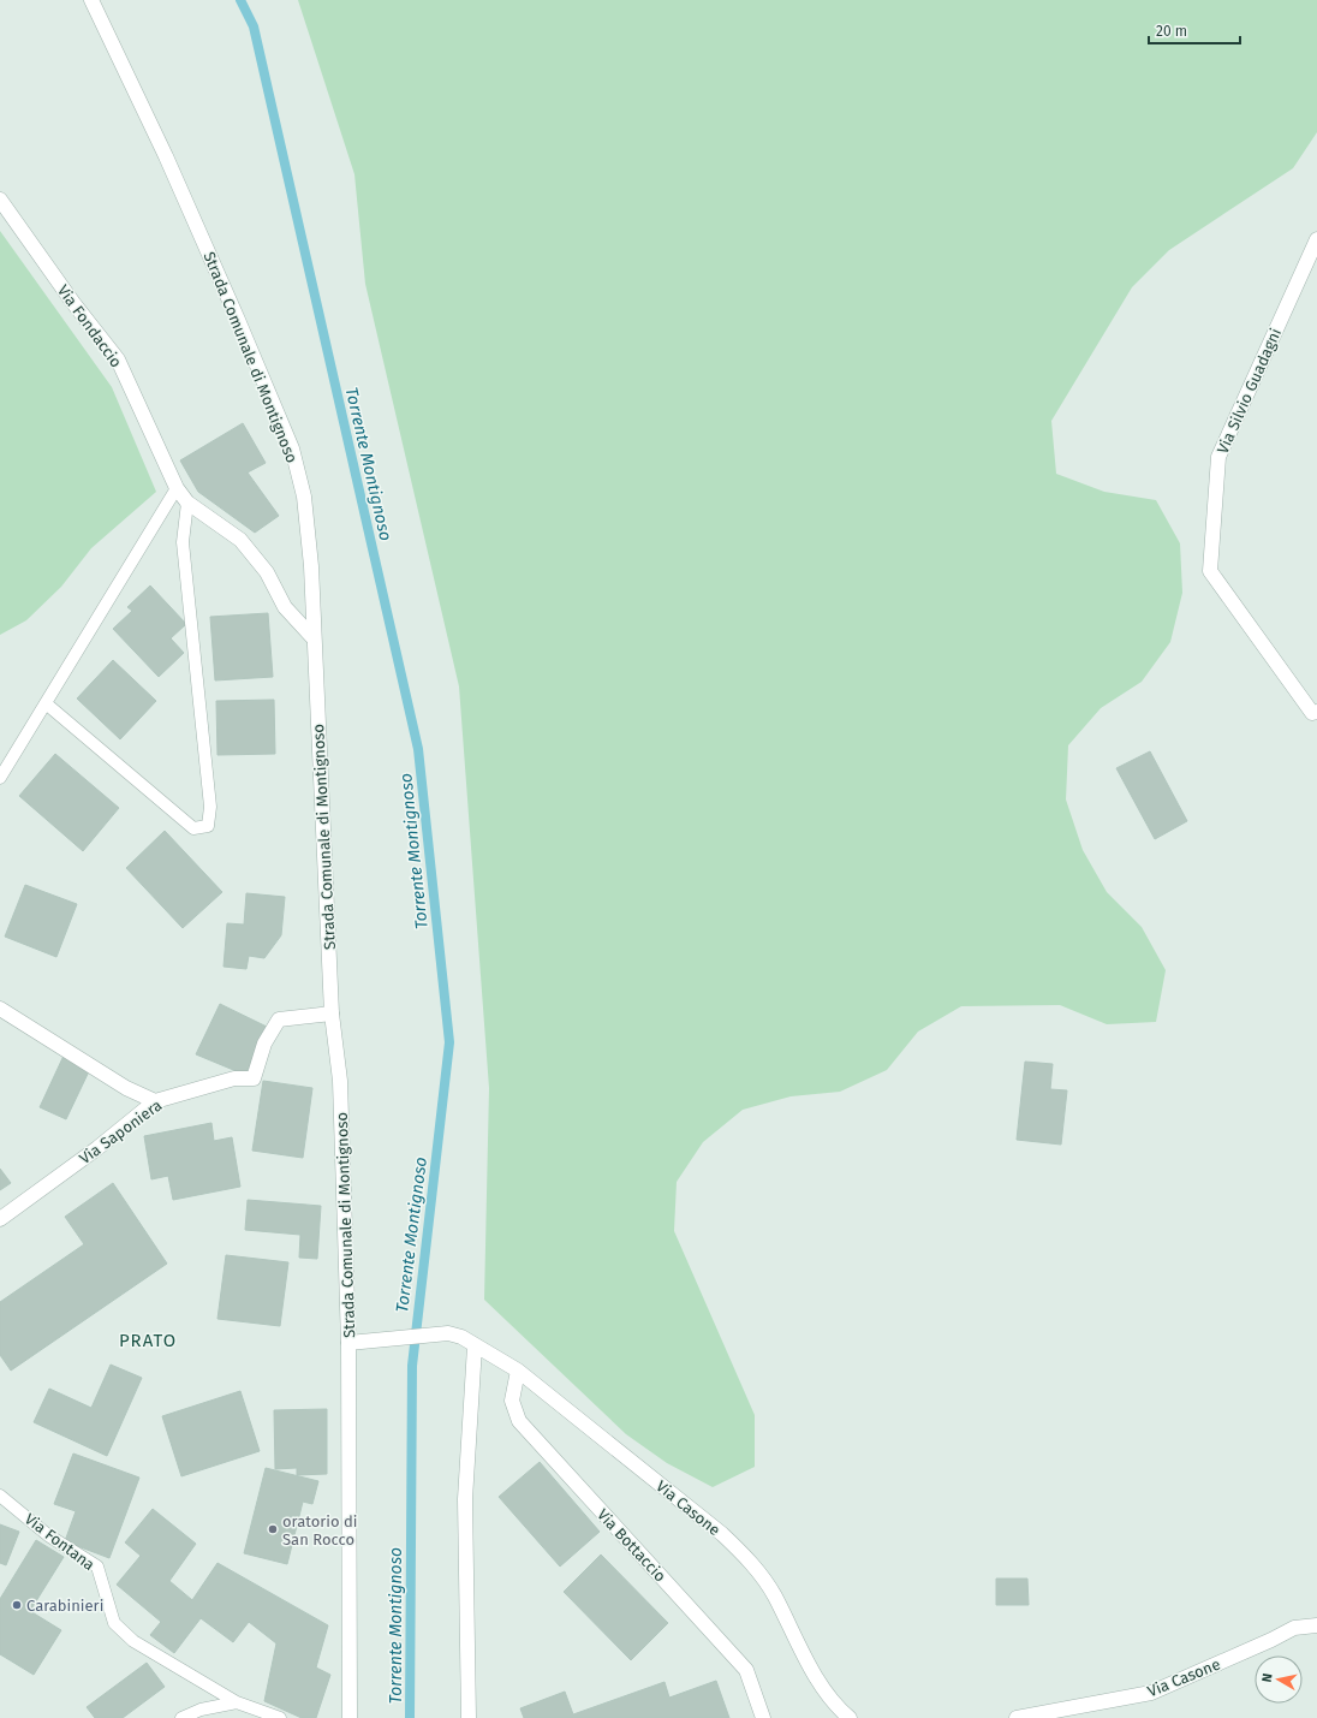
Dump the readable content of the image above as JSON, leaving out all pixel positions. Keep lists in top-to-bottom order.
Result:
{
  "streets": {
    "street": [
      "Via Fondaccio",
      "Strada Comunale di Montignoso",
      "Via Silvio Guadagni",
      "Via Saponiera",
      "Via Casone",
      "Via Bottaccio"
    ],
    "lane": ["Via Fontana"]
  },
  "crossings": [
    ["Via Fondaccio", "Strada Comunale di Montignoso"],
    ["Strada Comunale di Montignoso", "Via Saponiera"],
    ["Strada Comunale di Montignoso", "Via Casone"],
    ["Via Casone", "Via Bottaccio"]
  ],
  "districts": ["PRATO"],
  "water": ["Torrente Montignoso"],
  "places": ["oratorio di San Rocco", "Carabinieri"],
  "scale_bar": "20 m",
  "north": "left"
}
